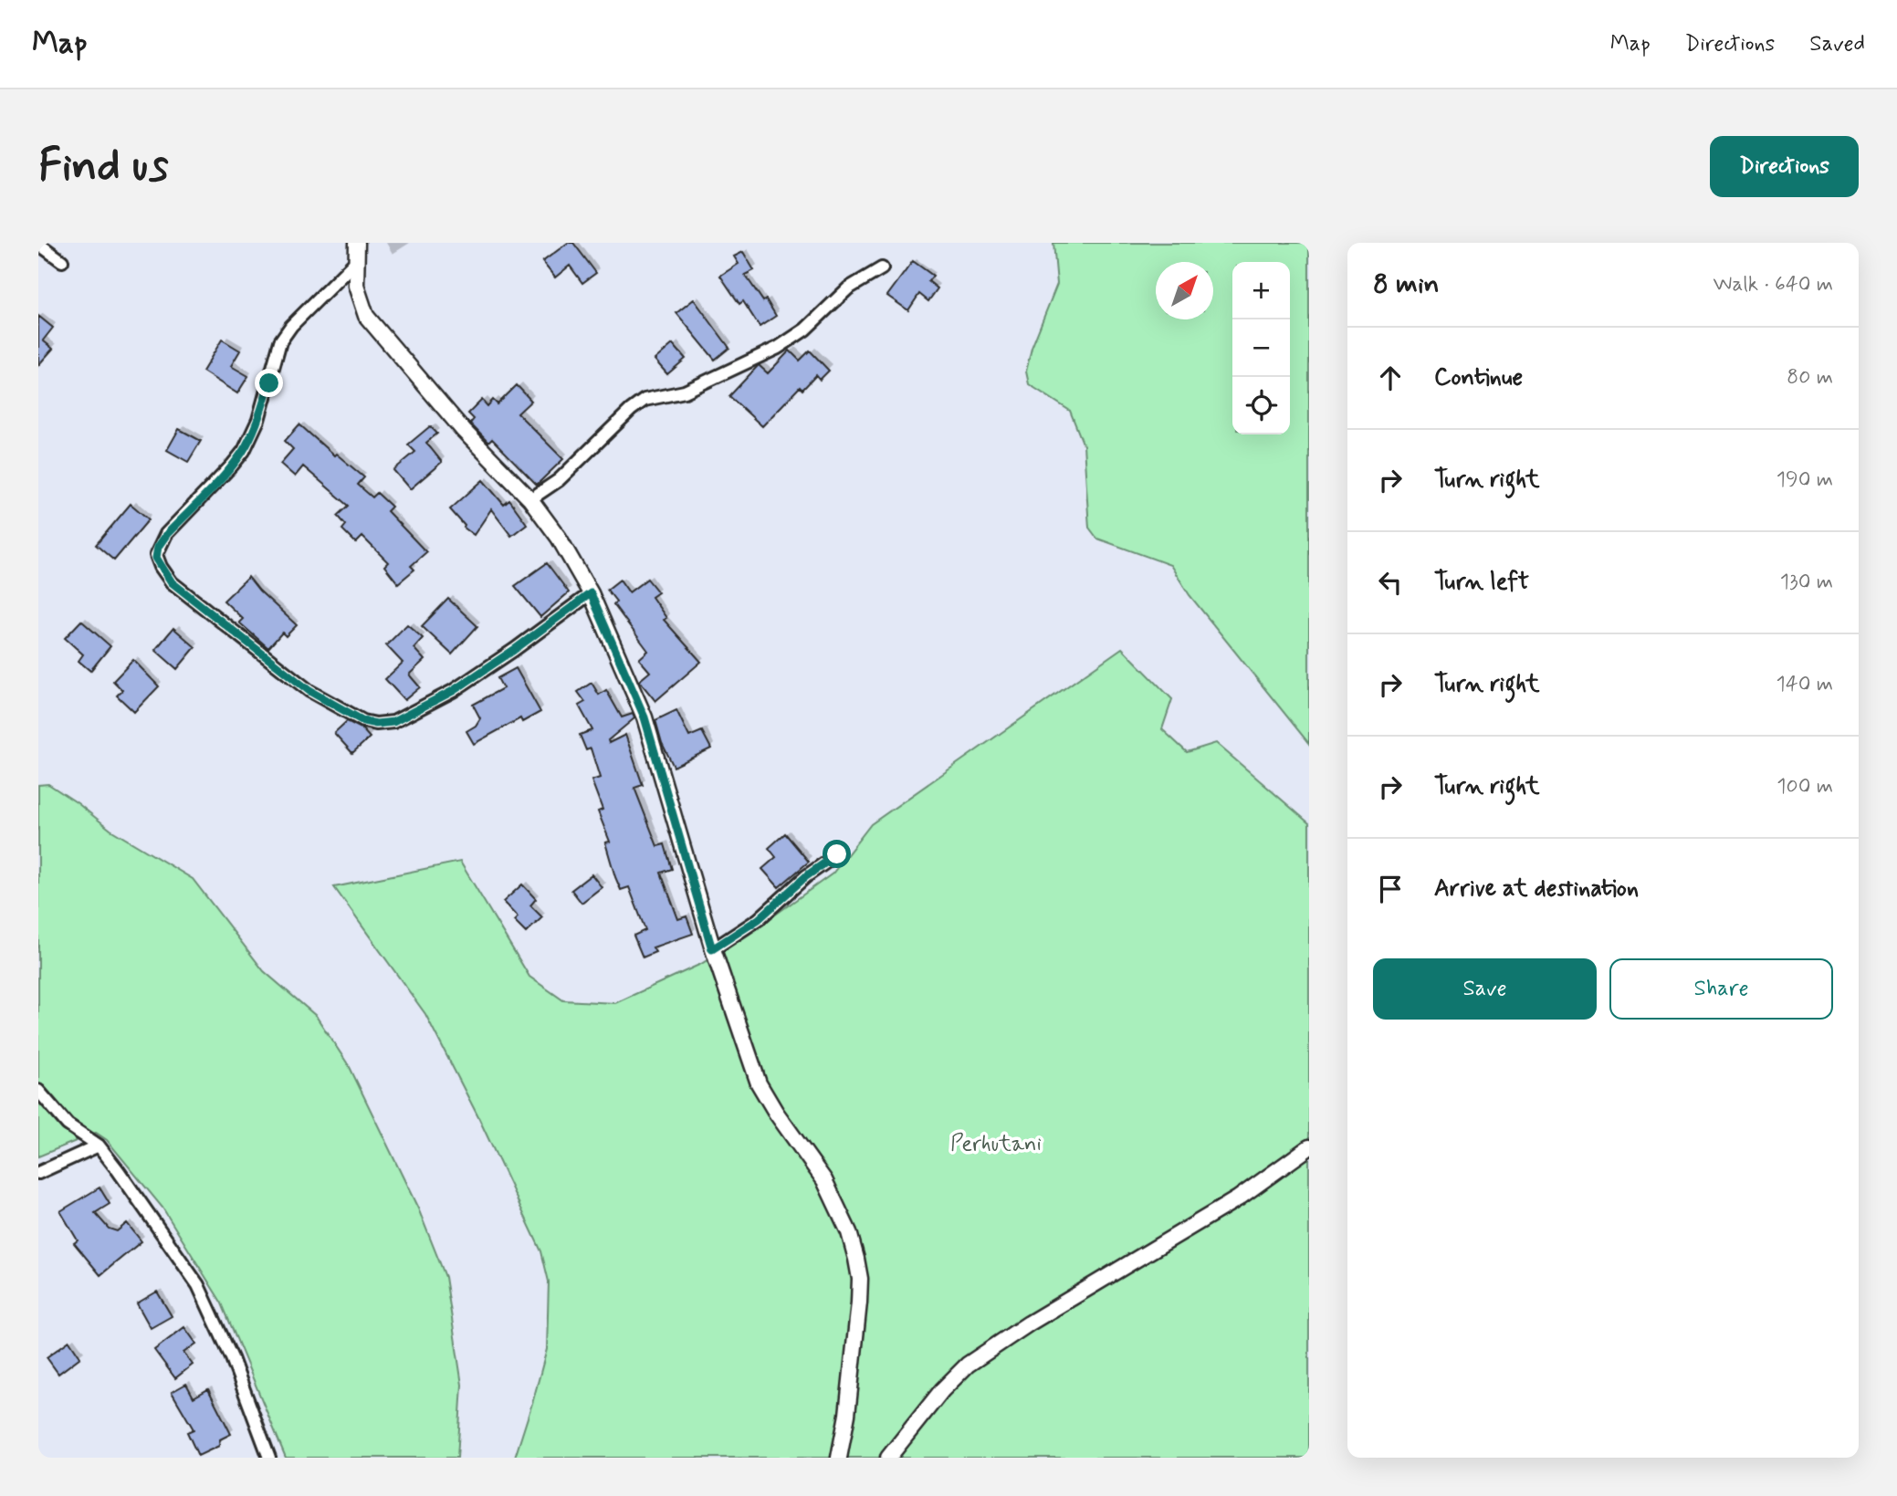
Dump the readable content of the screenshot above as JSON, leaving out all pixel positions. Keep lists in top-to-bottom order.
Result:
{
  "parks": ["Perhutani"],
  "north": "top right",
  "page": {
    "header": "Map",
    "nav": ["Map", "Directions", "Saved"],
    "buttons": [
      "Directions",
      ["Save", "Share"]
    ],
    "title": "Find us",
    "heading": ["8 min", "Walk · 640 m"],
    "map_buttons": ["+", "−"],
    "list": [
      ["Continue", "80 m"],
      ["Turn right", "190 m"],
      ["Turn left", "130 m"],
      ["Turn right", "140 m"],
      ["Turn right", "100 m"],
      "Arrive at destination"
    ]
  }
}
